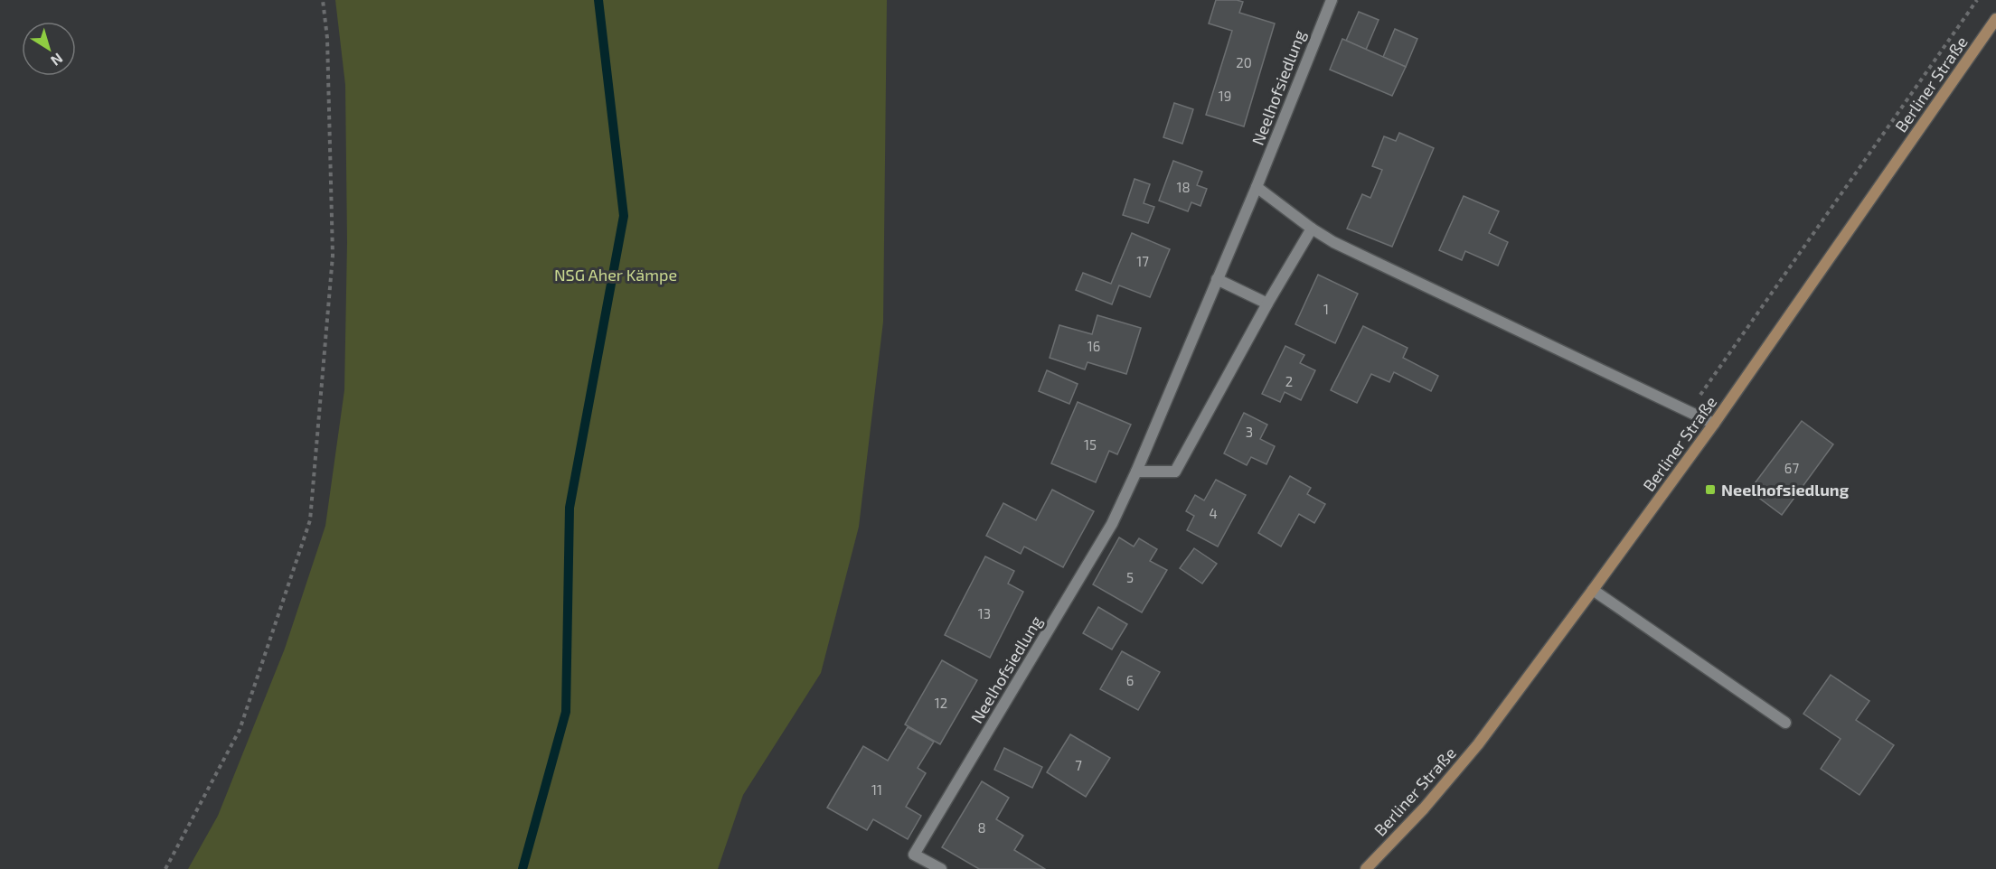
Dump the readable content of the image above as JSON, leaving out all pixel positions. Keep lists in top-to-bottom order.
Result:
{
  "streets": {
    "main road": ["Berliner Straße"],
    "street": ["Neelhofsiedlung"]
  },
  "parks": ["NSG Aher Kämpe"],
  "places": {
    "transit": ["Neelhofsiedlung"]
  },
  "house_numbers": [
    "20",
    "19",
    "18",
    "17",
    "1",
    "16",
    "2",
    "3",
    "15",
    "67",
    "4",
    "5",
    "13",
    "6",
    "12",
    "7",
    "11",
    "8"
  ],
  "north": "bottom right"
}
